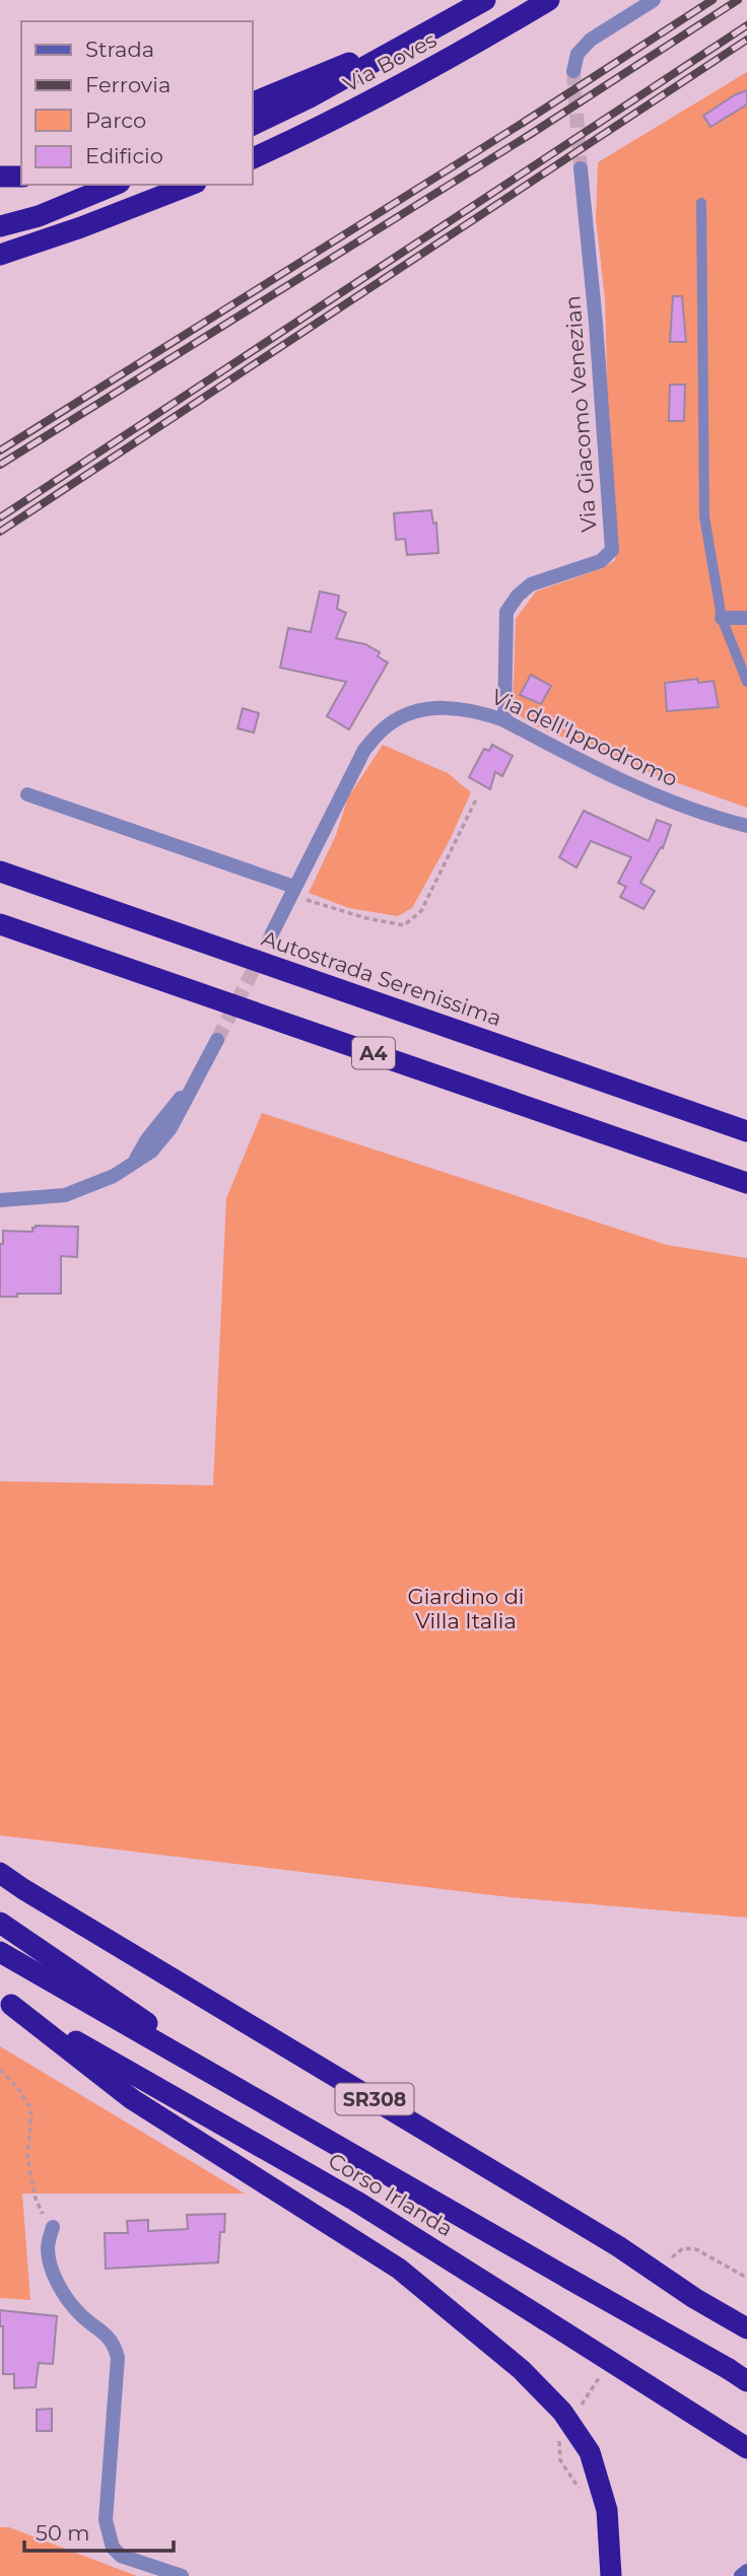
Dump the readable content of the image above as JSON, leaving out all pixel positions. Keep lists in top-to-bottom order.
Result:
{
  "streets": {
    "highway": [
      "Via Boves",
      "Autostrada Serenissima",
      "A4",
      "SR308",
      "Corso Irlanda"
    ],
    "street": ["Via Giacomo Venezian", "Via dell'Ippodromo"]
  },
  "crossings": [
    ["Via Giacomo Venezian", "Via dell'Ippodromo"]
  ],
  "parks": ["Giardino di Villa Italia"],
  "legend": [
    "Strada",
    "Ferrovia",
    "Parco",
    "Edificio"
  ],
  "scale_bar": "50 m"
}
